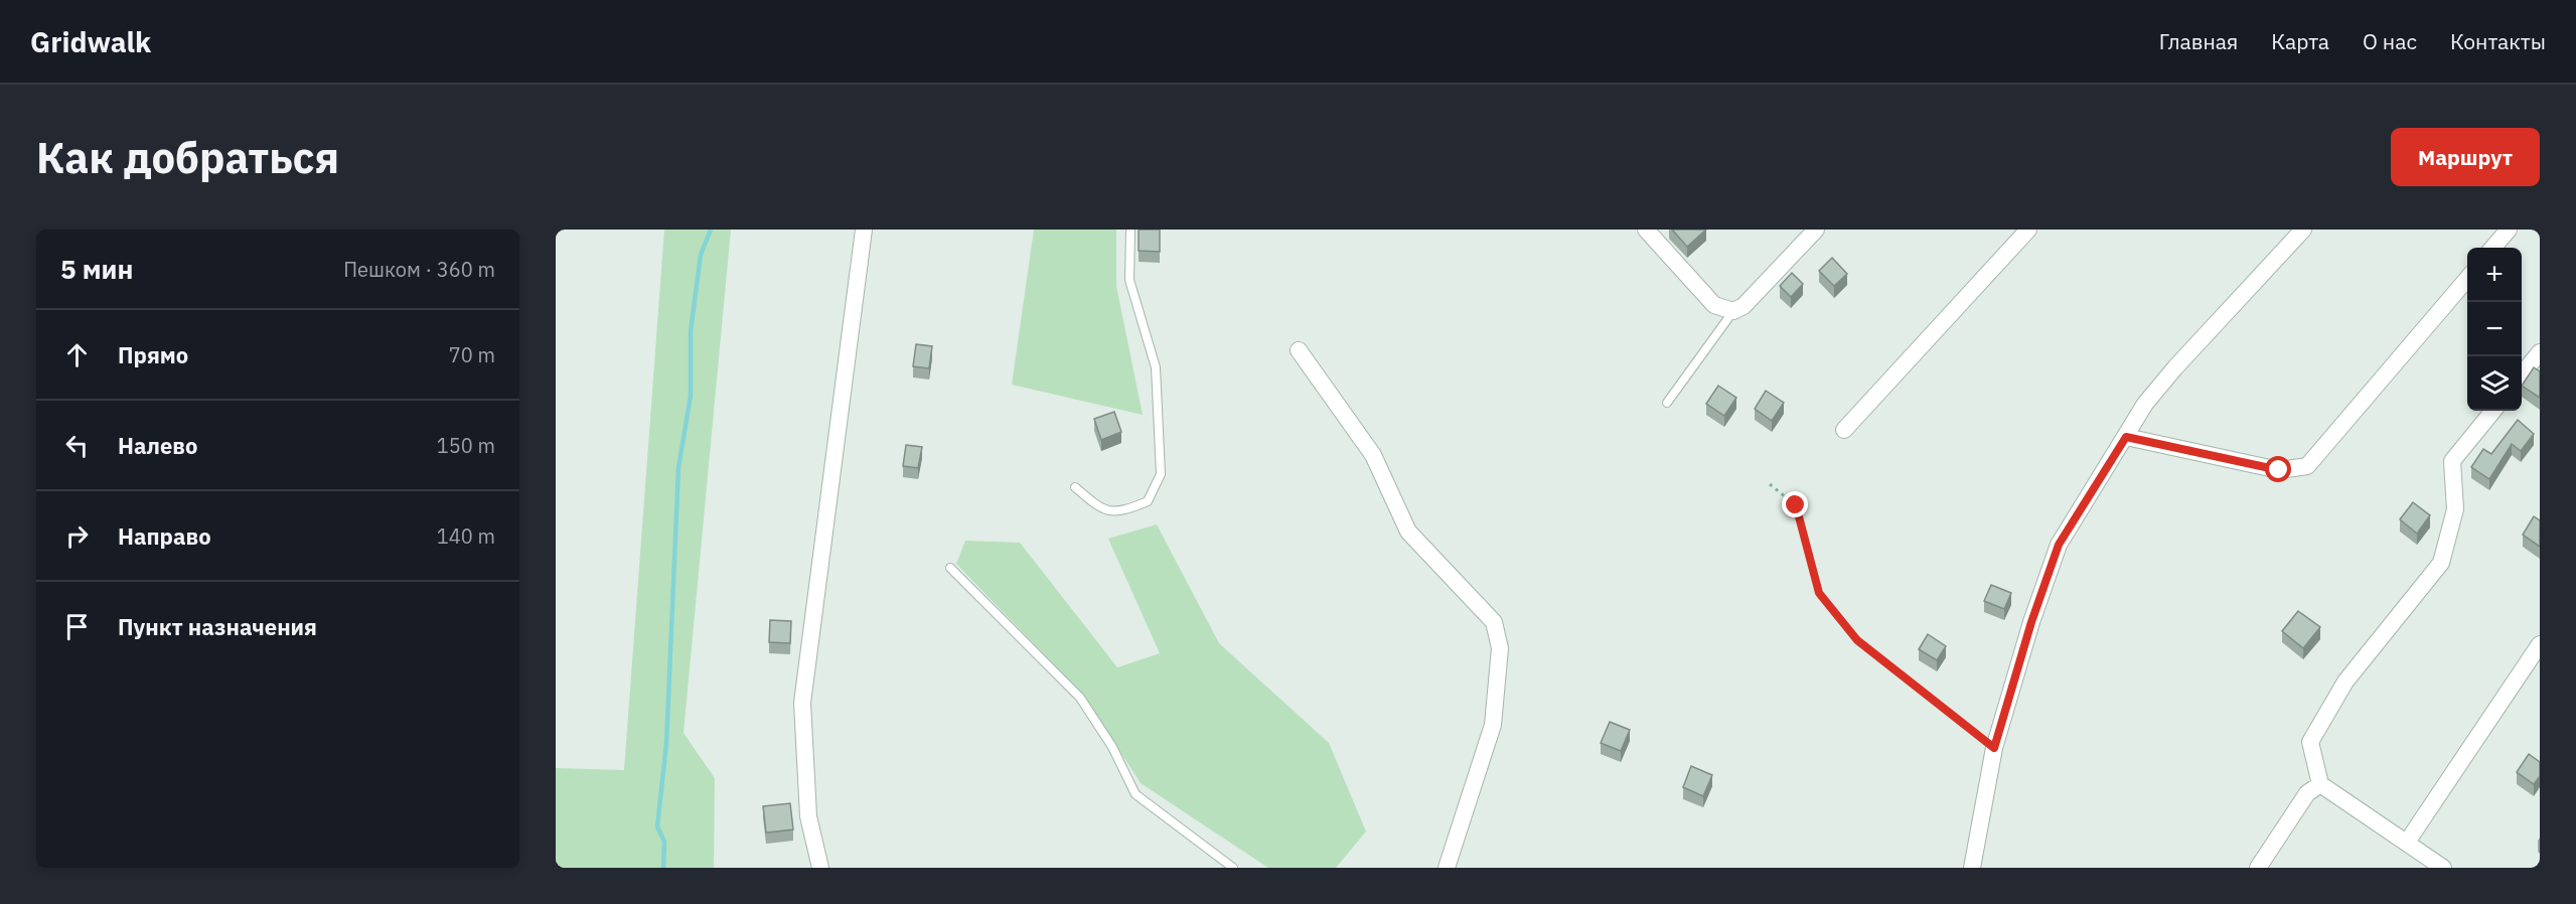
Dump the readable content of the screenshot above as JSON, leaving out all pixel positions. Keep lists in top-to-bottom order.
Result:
{
  "page": {
    "header": "Gridwalk",
    "nav": [
      "Главная",
      "Карта",
      "О нас",
      "Контакты"
    ],
    "buttons": "Маршрут",
    "title": "Как добраться",
    "heading": ["5 мин", "Пешком · 360 m"],
    "map_buttons": ["+", "−"],
    "list": [
      ["Прямо", "70 m"],
      ["Налево", "150 m"],
      ["Направо", "140 m"],
      "Пункт назначения"
    ]
  }
}
